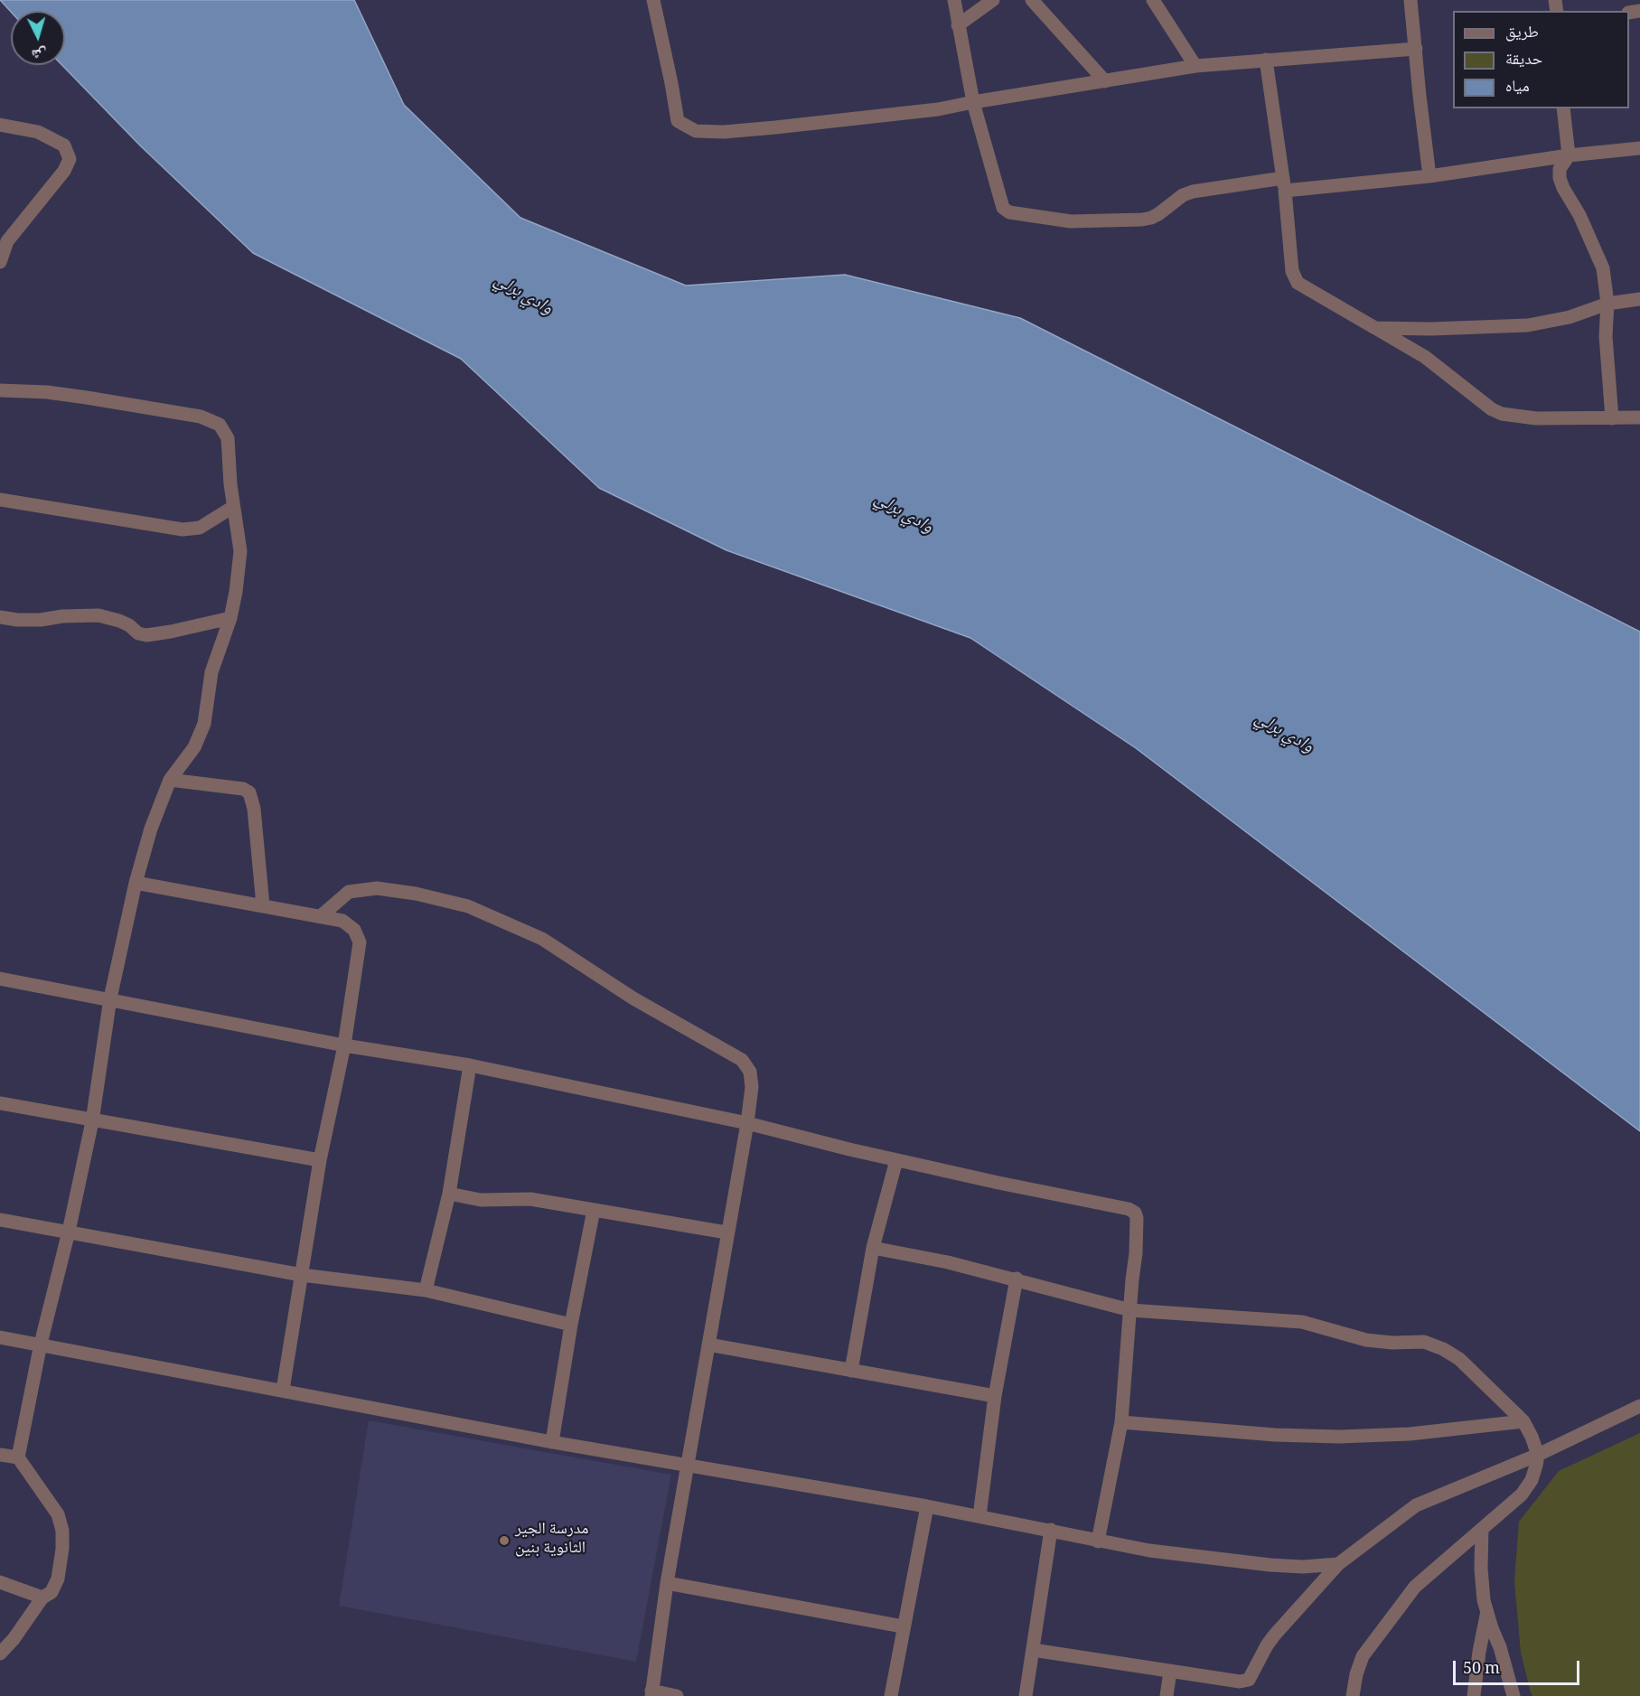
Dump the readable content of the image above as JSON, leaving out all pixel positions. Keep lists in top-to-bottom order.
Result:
{
  "water": ["وادي برلي"],
  "places": ["مدرسة الجير الثانوية بنين"],
  "legend": ["طريق", "حديقة", "مياه"],
  "scale_bar": "50 m",
  "north": "bottom"
}
